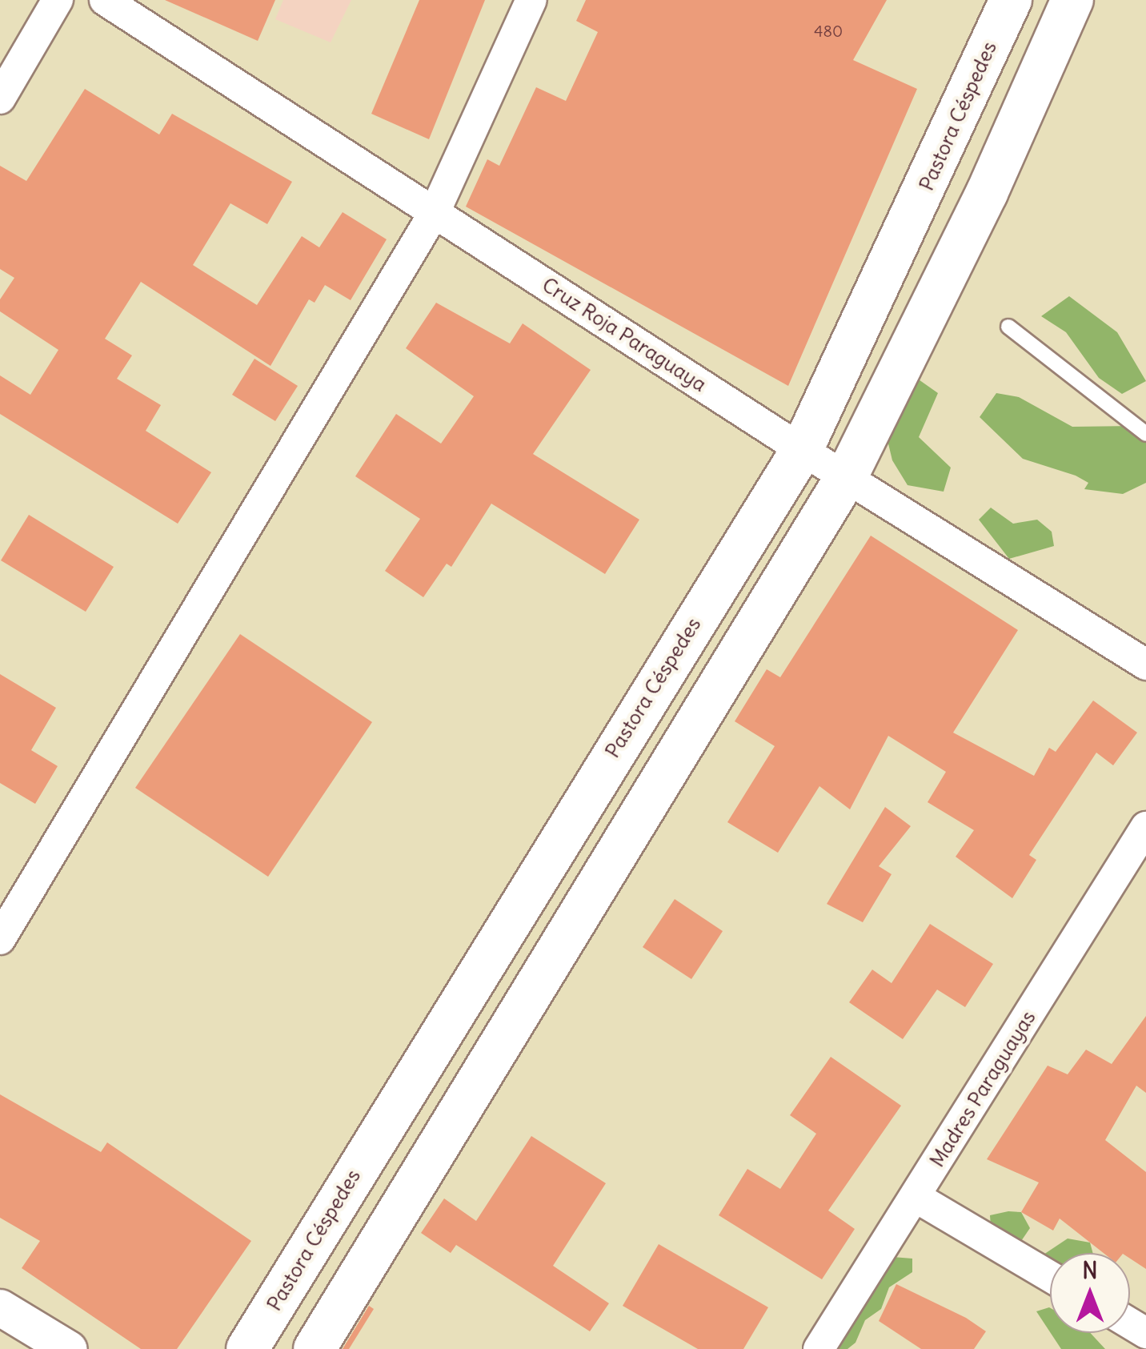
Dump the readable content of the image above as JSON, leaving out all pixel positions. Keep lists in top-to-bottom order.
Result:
{
  "streets": {
    "main road": ["Pastora Céspedes"],
    "street": ["Cruz Roja Paraguaya", "Madres Paraguayas"]
  },
  "crossings": [
    ["Pastora Céspedes", "Cruz Roja Paraguaya"]
  ],
  "house_numbers": ["480"],
  "north": "top"
}
